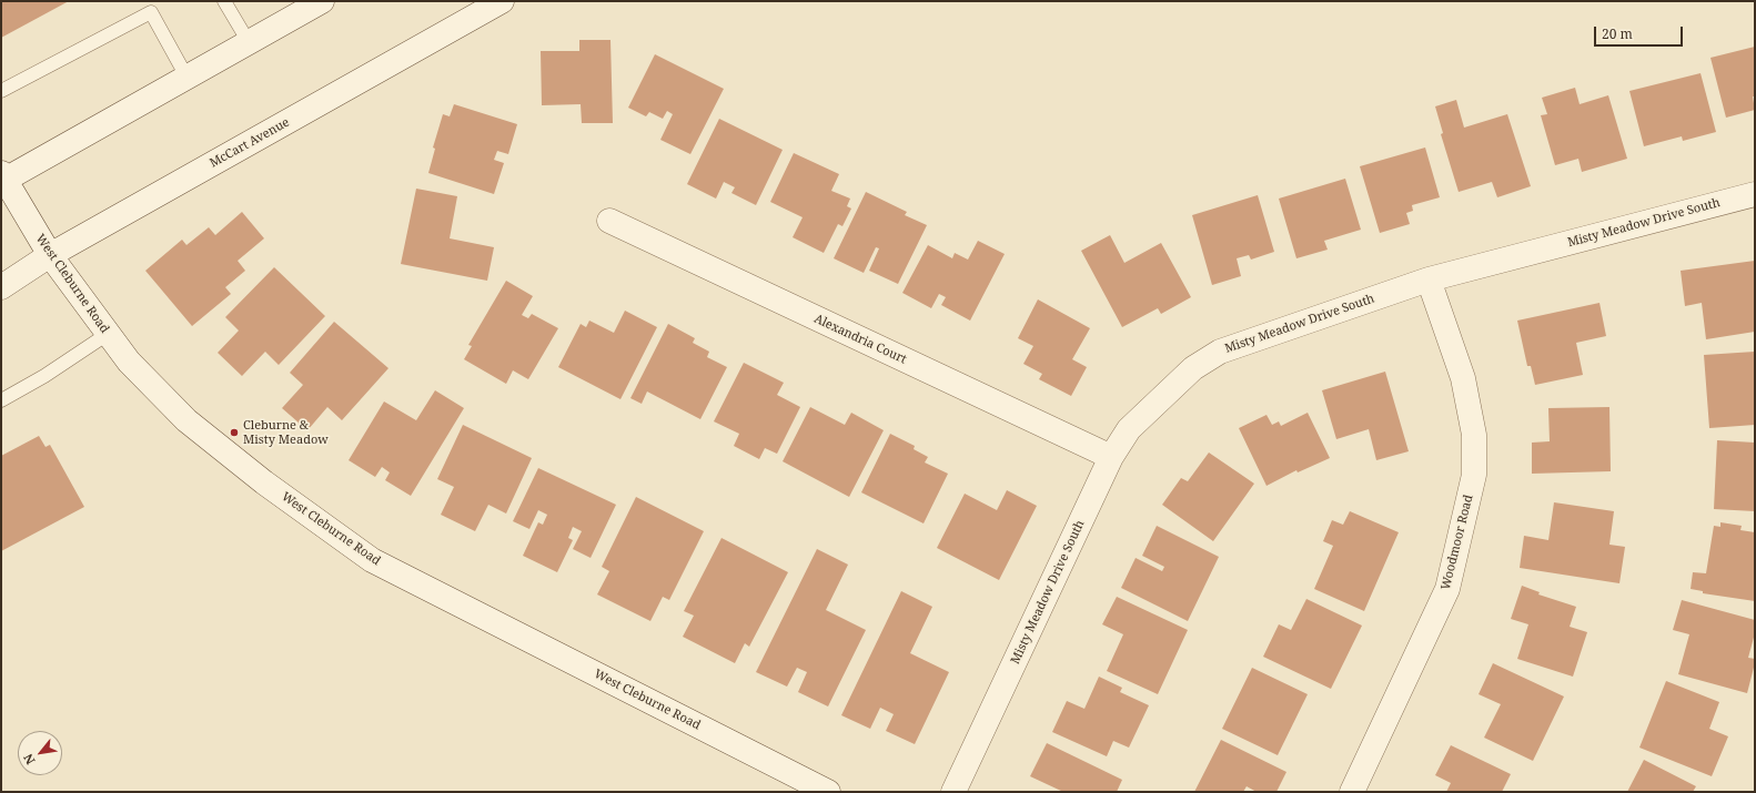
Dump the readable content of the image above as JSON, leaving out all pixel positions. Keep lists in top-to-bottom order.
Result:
{
  "streets": {
    "street": [
      "McCart Avenue",
      "Misty Meadow Drive South",
      "West Cleburne Road",
      "Alexandria Court",
      "Woodmoor Road"
    ]
  },
  "crossings": [
    ["McCart Avenue", "West Cleburne Road"],
    ["Misty Meadow Drive South", "Alexandria Court"],
    ["Misty Meadow Drive South", "Woodmoor Road"]
  ],
  "places": ["Cleburne & Misty Meadow"],
  "scale_bar": "20 m",
  "north": "bottom left"
}
